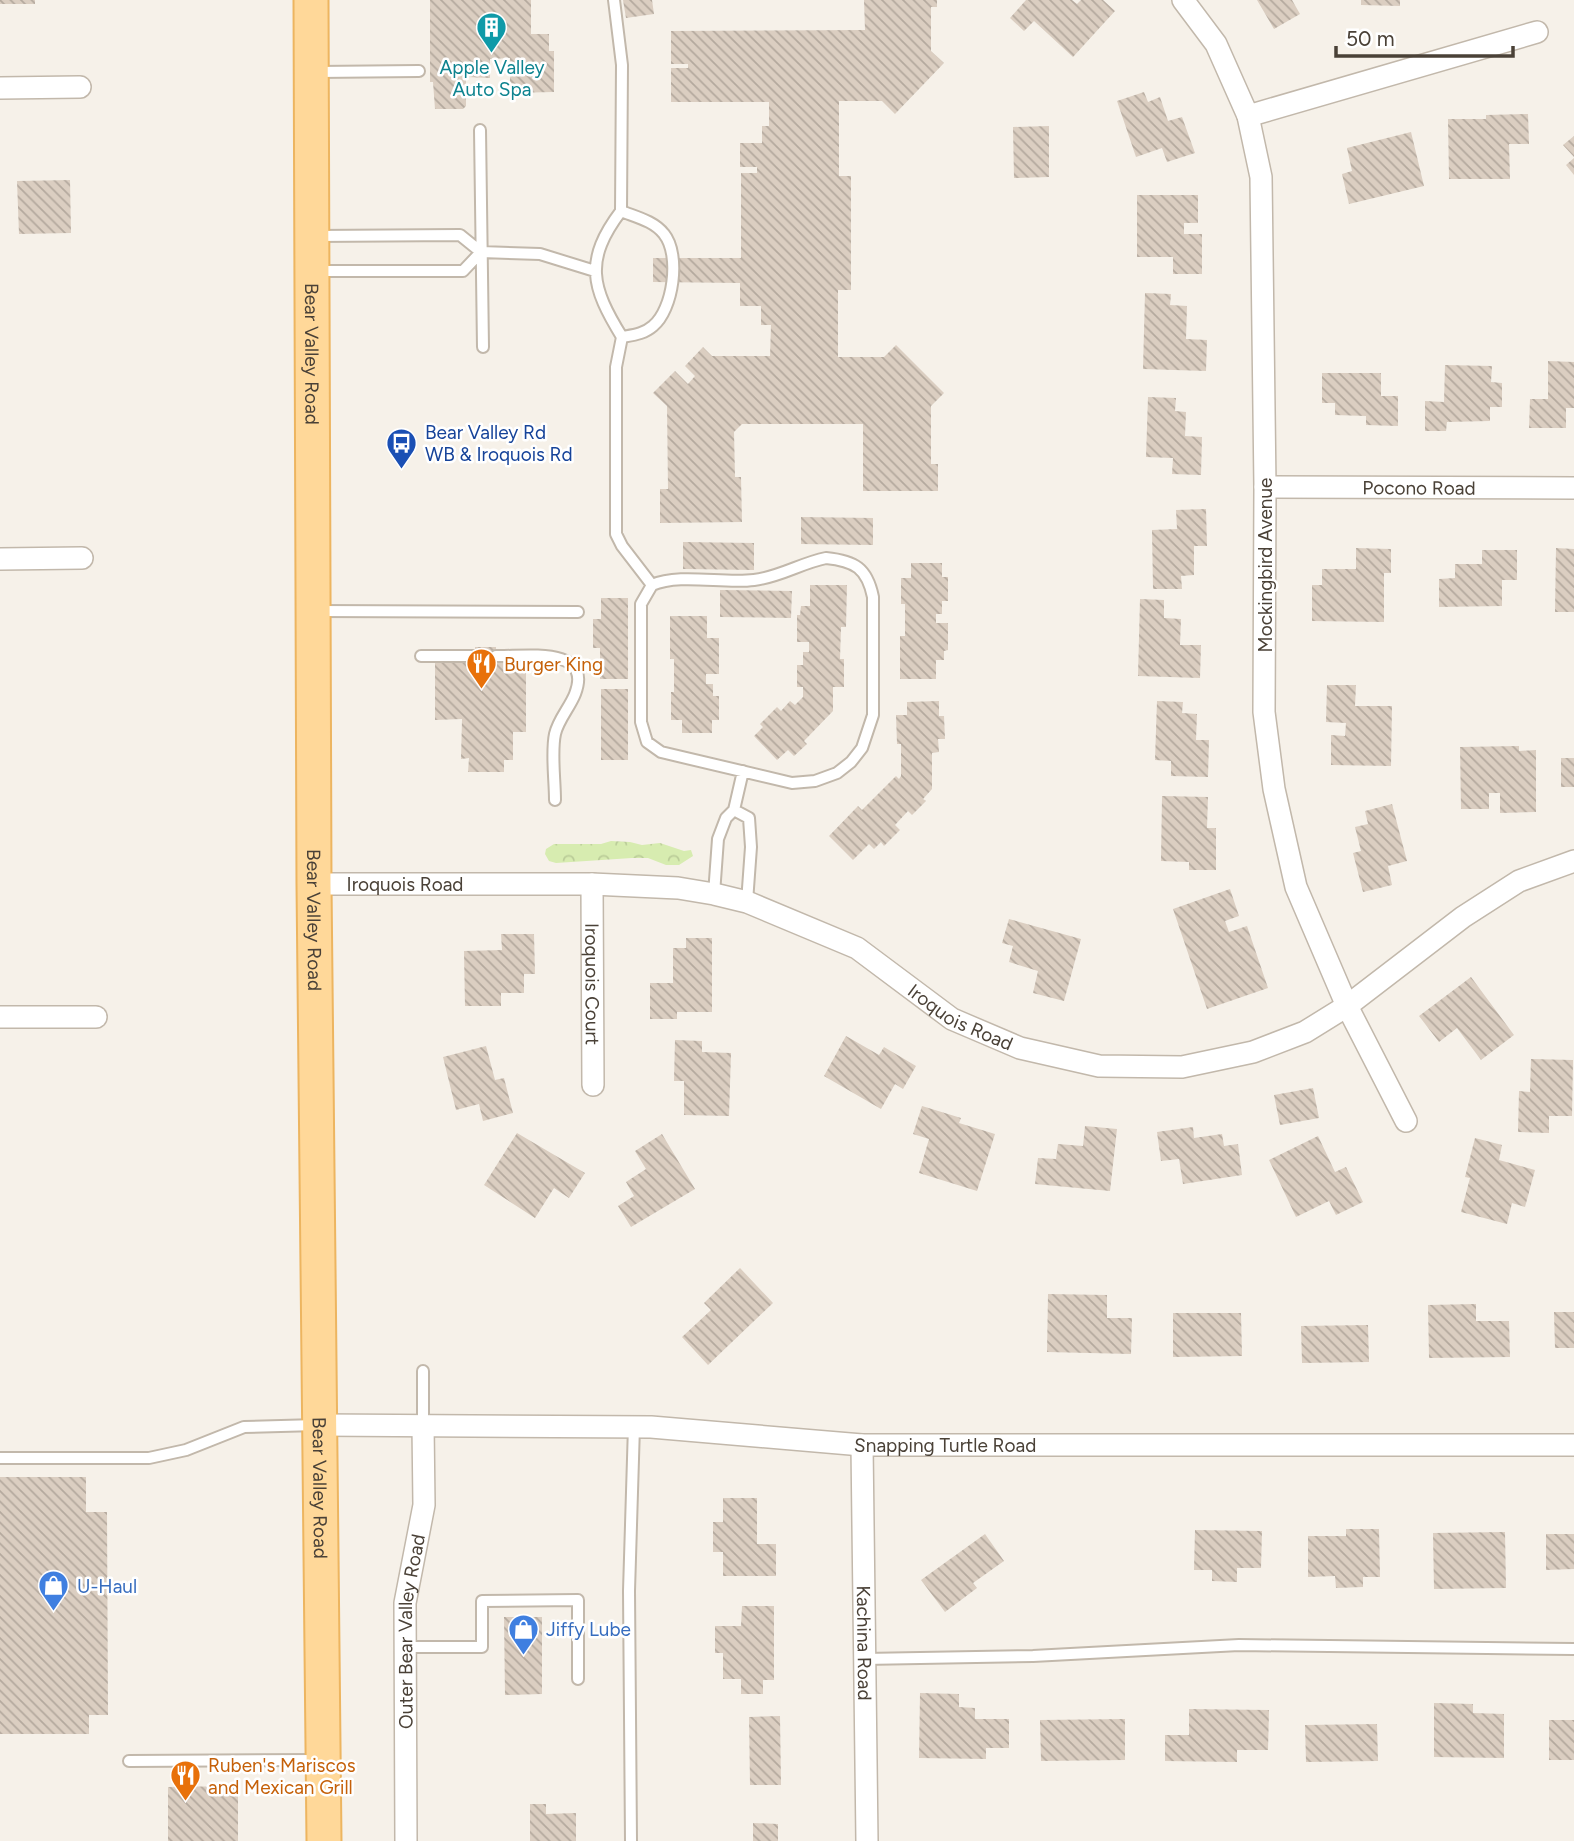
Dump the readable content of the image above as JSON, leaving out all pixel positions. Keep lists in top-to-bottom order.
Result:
{
  "streets": {
    "main road": ["Bear Valley Road"],
    "street": [
      "Pocono Road",
      "Mockingbird Avenue",
      "Iroquois Road",
      "Iroquois Court",
      "Snapping Turtle Road",
      "Outer Bear Valley Road",
      "Kachina Road"
    ]
  },
  "crossings": [
    ["Bear Valley Road", "Iroquois Road"],
    ["Bear Valley Road", "Snapping Turtle Road"],
    ["Pocono Road", "Mockingbird Avenue"],
    ["Mockingbird Avenue", "Iroquois Road"],
    ["Iroquois Road", "Iroquois Court"],
    ["Snapping Turtle Road", "Outer Bear Valley Road"],
    ["Snapping Turtle Road", "Kachina Road"]
  ],
  "places": {
    "building": ["Apple Valley Auto Spa"],
    "bus stop": ["Bear Valley Rd WB & Iroquois Rd"],
    "restaurant": ["Burger King", "Ruben's Mariscos and Mexican Grill"],
    "shop": ["U-Haul", "Jiffy Lube"]
  },
  "scale_bar": "50 m"
}
